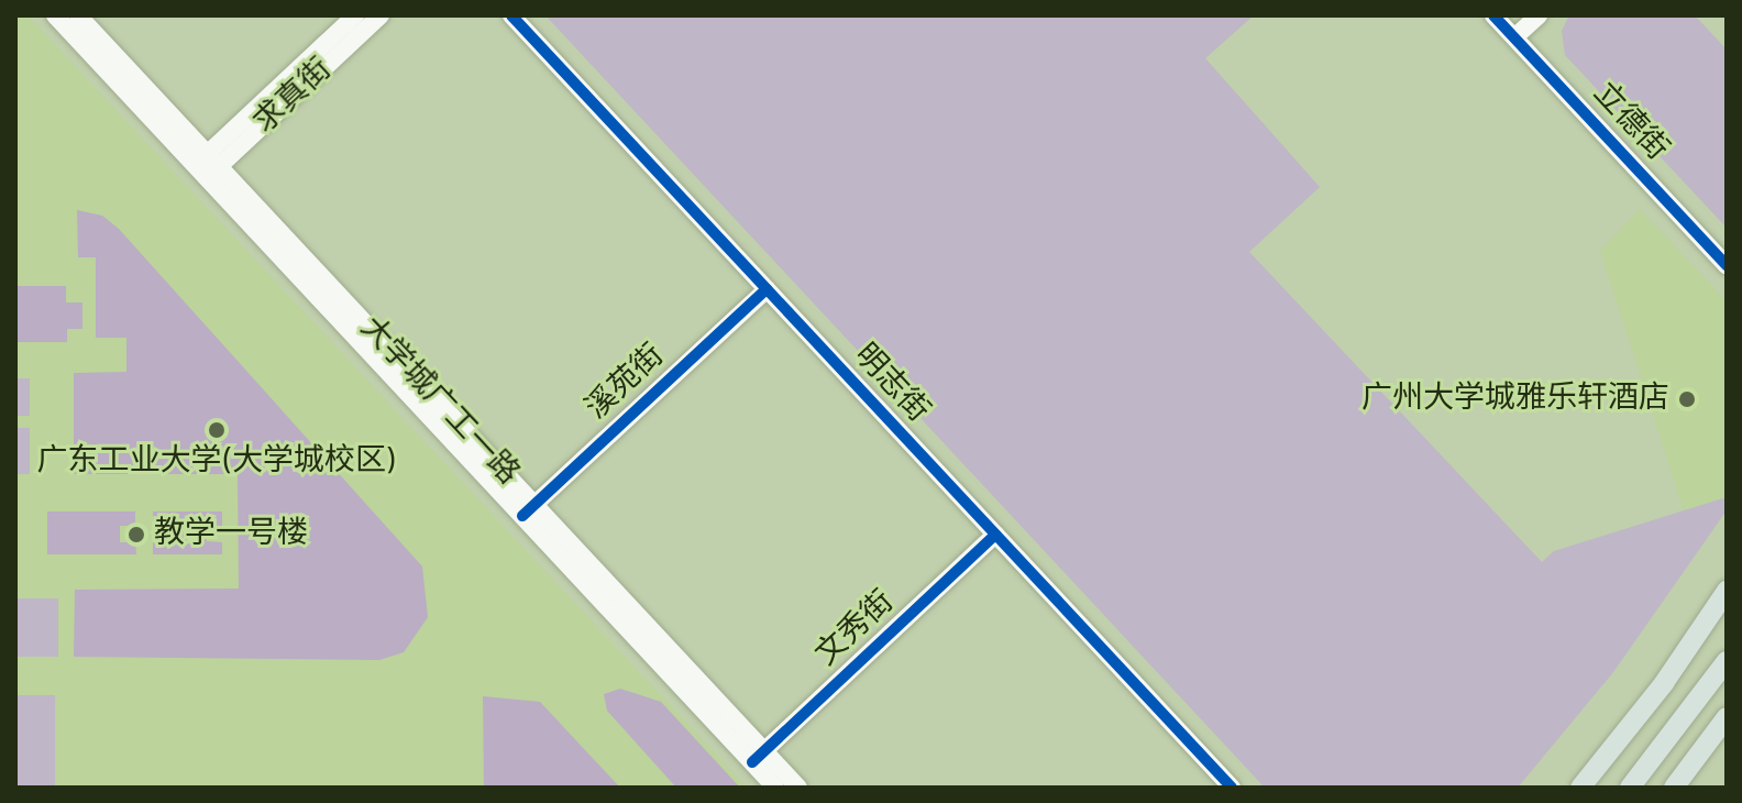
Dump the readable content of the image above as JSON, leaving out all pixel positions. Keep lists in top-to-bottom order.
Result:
{
  "streets": {
    "street": [
      "求真街",
      "立德街",
      "溪苑街",
      "明志街",
      "大学城广工一路",
      "文秀街"
    ]
  },
  "crossings": [
    ["求真街", "大学城广工一路"],
    ["溪苑街", "明志街"],
    ["溪苑街", "大学城广工一路"],
    ["明志街", "文秀街"],
    ["大学城广工一路", "文秀街"]
  ],
  "places": ["广州大学城雅乐轩酒店", "广东工业大学(大学城校区)", "教学一号楼"]
}
